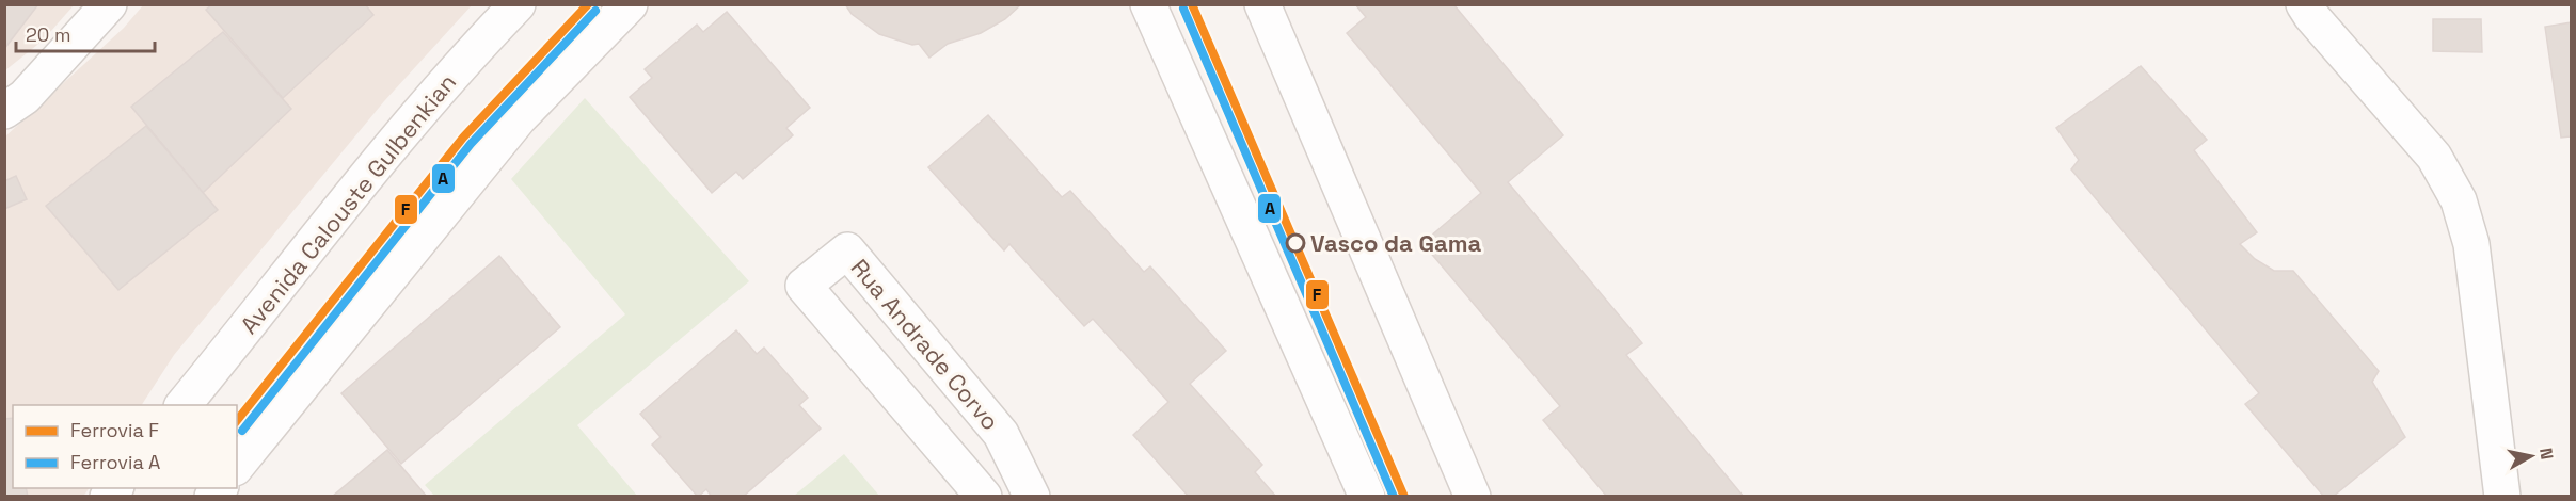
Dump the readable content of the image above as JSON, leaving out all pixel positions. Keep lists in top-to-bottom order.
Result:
{
  "streets": {
    "main road": ["Avenida Calouste Gulbenkian", "Rua Andrade Corvo"]
  },
  "places": ["Vasco da Gama"],
  "lines": ["rail line F", "rail line A"],
  "legend": ["Ferrovia F", "Ferrovia A"],
  "scale_bar": "20 m",
  "north": "right"
}
